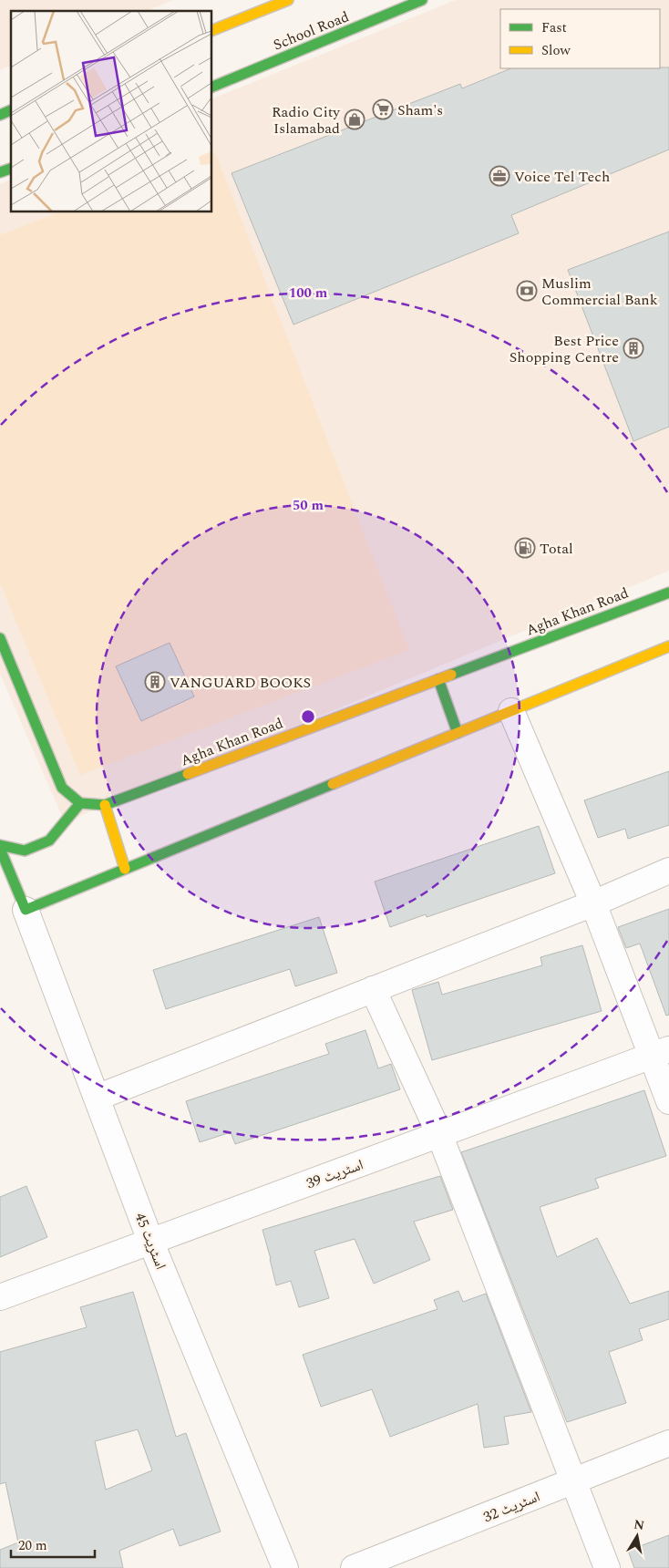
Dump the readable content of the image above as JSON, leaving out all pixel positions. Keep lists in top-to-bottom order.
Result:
{
  "streets": {
    "street": [
      "School Road",
      "Agha Khan Road",
      "اسٹریٹ 39",
      "اسٹریٹ 45",
      "اسٹریٹ 32"
    ]
  },
  "crossings": [
    ["اسٹریٹ 39", "اسٹریٹ 45"]
  ],
  "places": {
    "supermarket": ["Sham's"],
    "shop": ["Radio City Islamabad"],
    "office": ["Voice Tel Tech"],
    "bank": ["Muslim Commercial Bank"],
    "building": ["Best Price Shopping Centre", "VANGUARD BOOKS"],
    "fuel station": ["Total"]
  },
  "legend": ["Fast", "Slow"],
  "scale_bar": "20 m",
  "north": "top",
  "rings": ["100 m", "50 m"]
}
